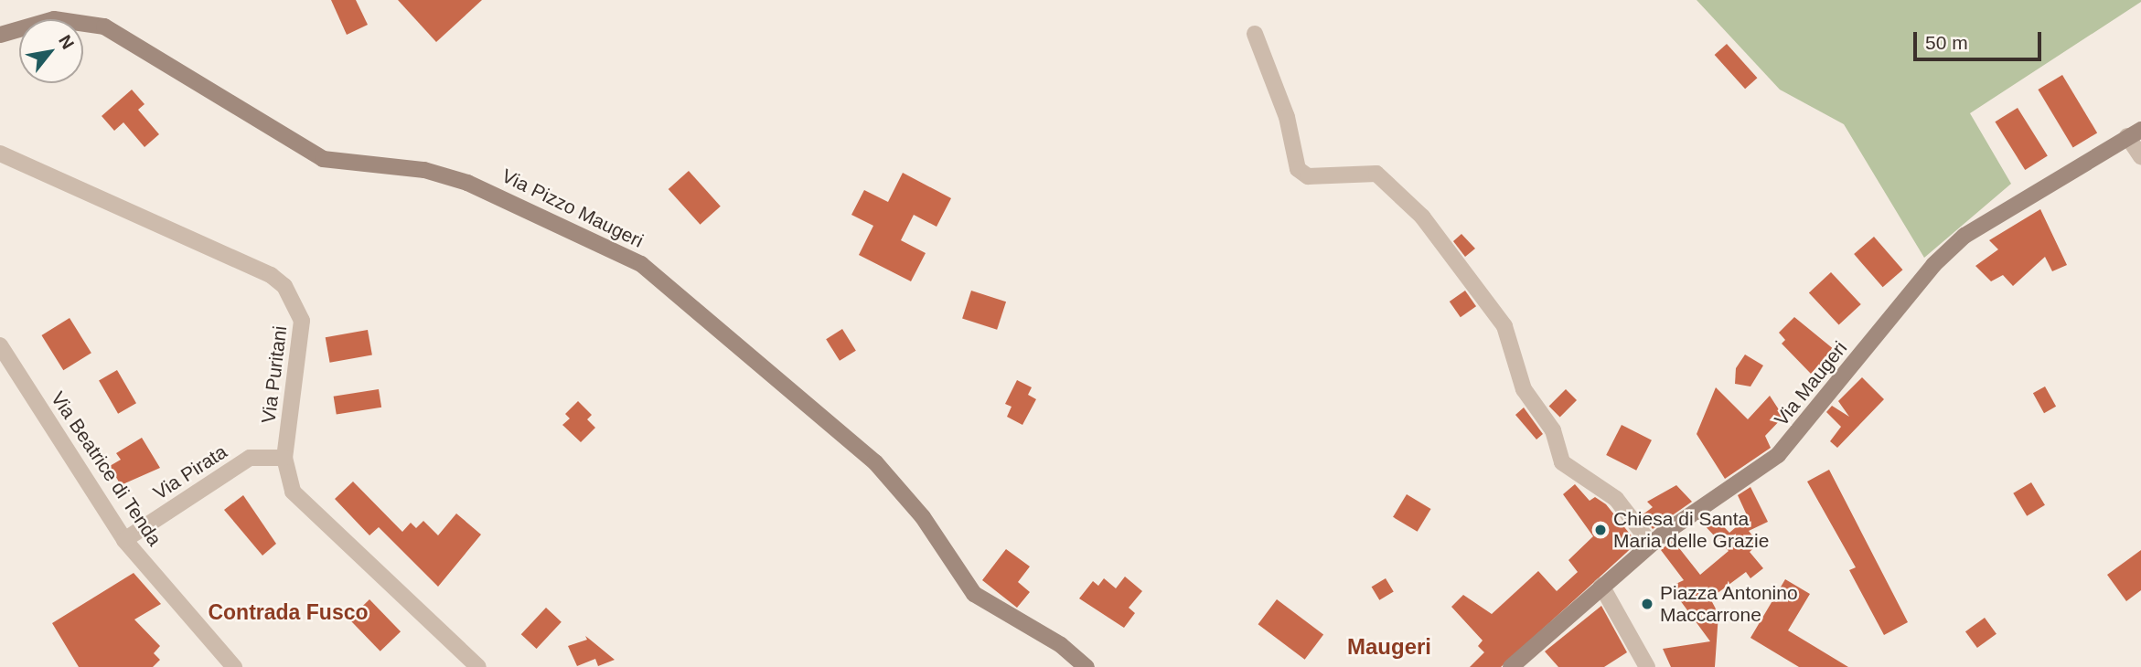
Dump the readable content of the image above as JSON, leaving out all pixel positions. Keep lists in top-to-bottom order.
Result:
{
  "streets": {
    "street": [
      "Via Pizzo Maugeri",
      "Via Puritani",
      "Via Maugeri",
      "Via Beatrice di Tenda",
      "Via Pirata"
    ]
  },
  "crossings": [
    ["Via Puritani", "Via Pirata"],
    ["Via Beatrice di Tenda", "Via Pirata"]
  ],
  "districts": ["Contrada Fusco", "Maugeri"],
  "places": ["Chiesa di Santa Maria delle Grazie", "Piazza Antonino Maccarrone"],
  "scale_bar": "50 m",
  "north": "top right"
}
